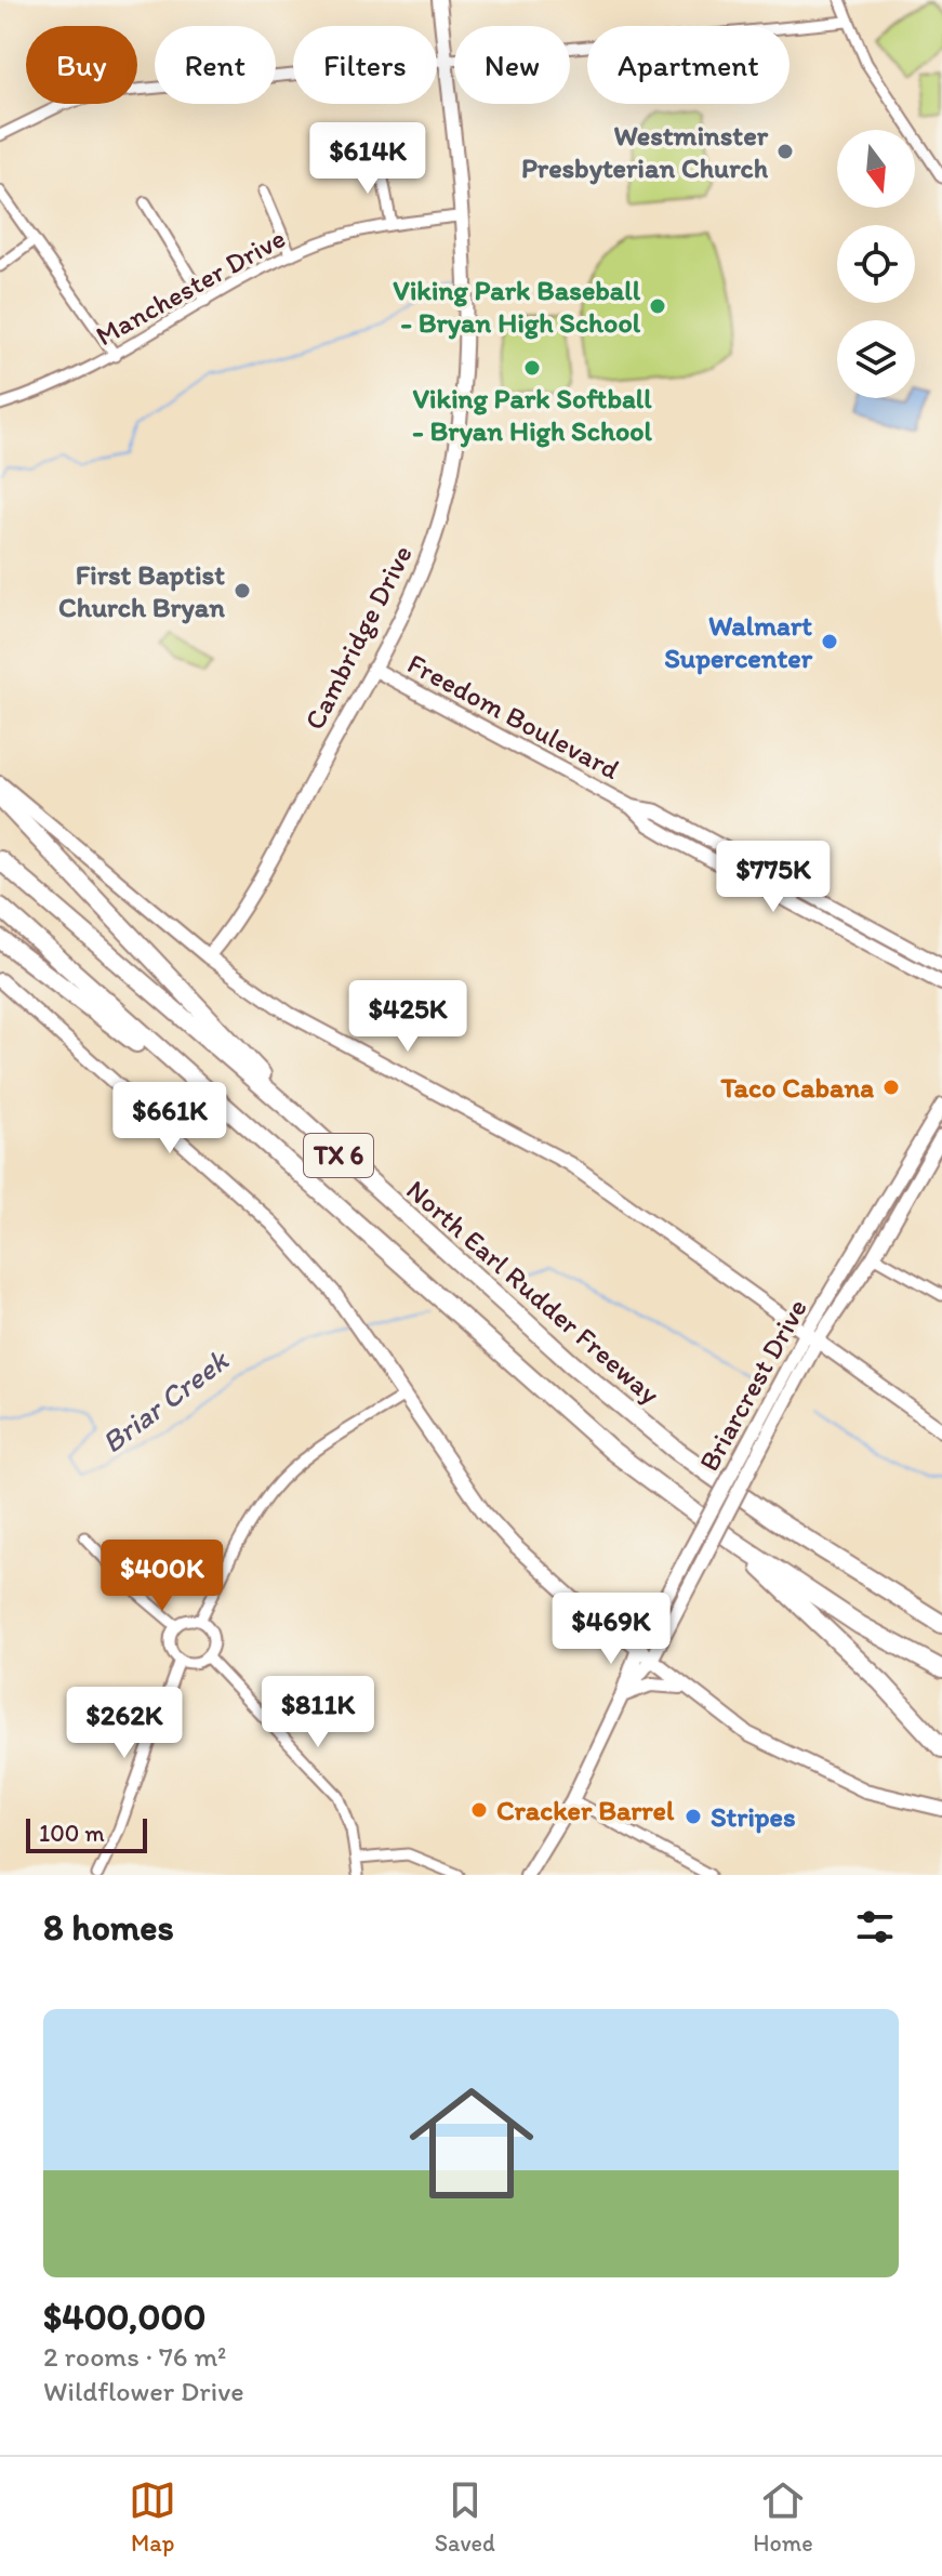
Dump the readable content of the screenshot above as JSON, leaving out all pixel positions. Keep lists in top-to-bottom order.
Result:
{
  "streets": {
    "highway": ["TX 6", "North Earl Rudder Freeway"],
    "main road": ["Cambridge Drive", "Freedom Boulevard", "Briarcrest Drive"],
    "street": ["Manchester Drive"]
  },
  "crossings": [
    ["Manchester Drive", "Cambridge Drive"],
    ["Cambridge Drive", "Freedom Boulevard"]
  ],
  "water": ["Briar Creek"],
  "places": [
    "Westminster Presbyterian Church",
    "Viking Park Baseball - Bryan High School",
    "Viking Park Softball - Bryan High School",
    "First Baptist Church Bryan",
    "Walmart Supercenter",
    "Taco Cabana",
    "Cracker Barrel",
    "Stripes"
  ],
  "scale_bar": "100 m",
  "north": "bottom",
  "page": {
    "chip": [
      "Buy",
      "Rent",
      "Filters",
      "New",
      "Apartment"
    ],
    "price": [
      "$614K",
      "$775K",
      "$425K",
      "$661K",
      "$400K",
      "$469K",
      "$811K",
      "$262K"
    ],
    "scale": "100 m",
    "heading": "8 homes",
    "list": [
      {
        "name": "$400,000",
        "note": "2 rooms · 76 m² · Wildflower Drive"
      }
    ],
    "tabs": ["Map", "Saved", "Home"]
  }
}
